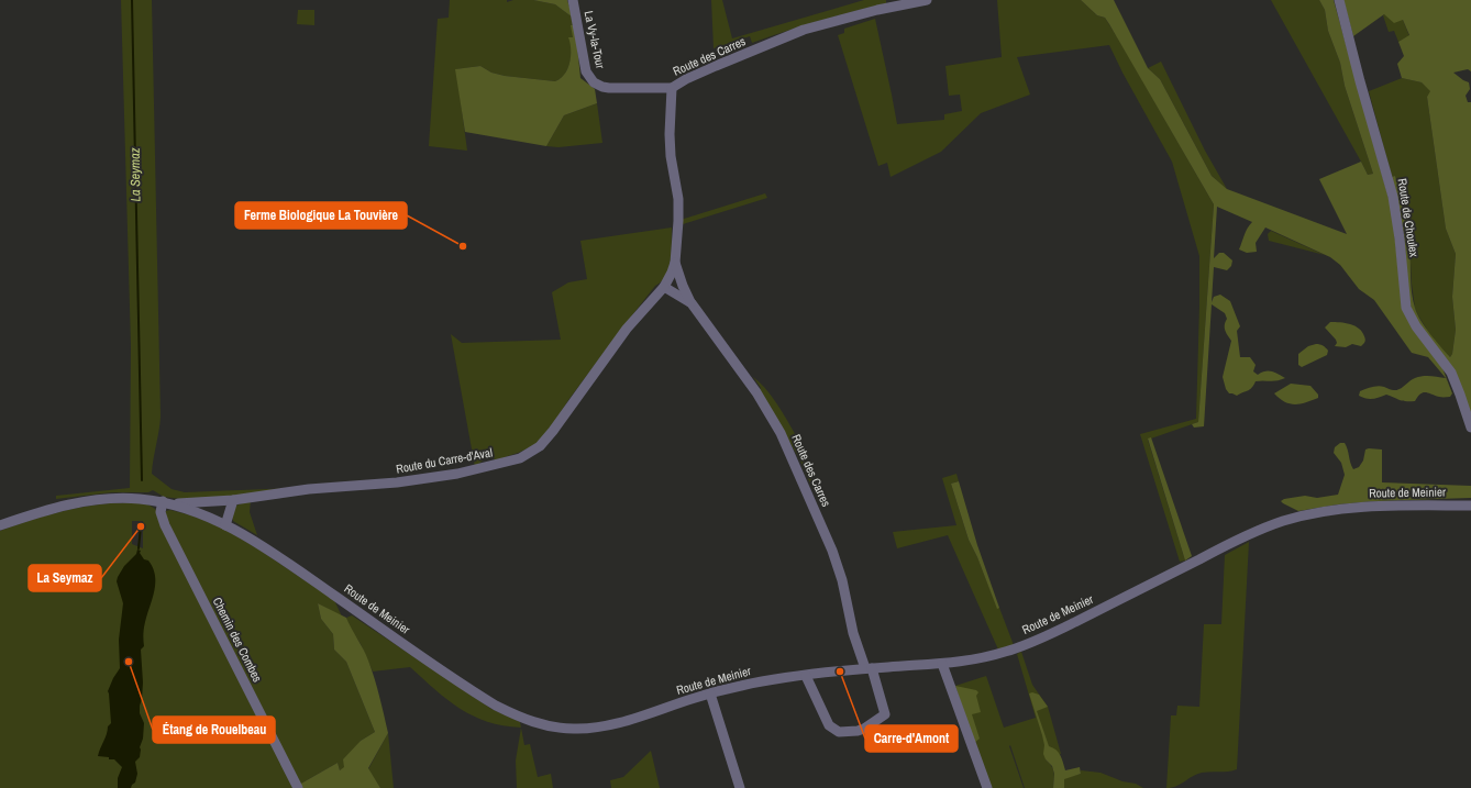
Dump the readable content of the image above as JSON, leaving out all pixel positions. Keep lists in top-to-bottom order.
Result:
{
  "streets": {
    "street": [
      "La Vy-la-Tour",
      "Route des Carres",
      "Route de Choulex",
      "Route du Carre-d'Aval",
      "Route de Meinier",
      "Chemin des Combes"
    ]
  },
  "crossings": [
    ["La Vy-la-Tour", "Route des Carres"],
    ["Route des Carres", "Route du Carre-d'Aval"],
    ["Route des Carres", "Route de Meinier"],
    ["Route du Carre-d'Aval", "Route de Meinier"],
    ["Route de Meinier", "Chemin des Combes"]
  ],
  "water": ["La Seymaz"],
  "places": [
    "Ferme Biologique La Touvière",
    "La Seymaz",
    "Étang de Rouelbeau",
    "Carre-d'Amont"
  ]
}
